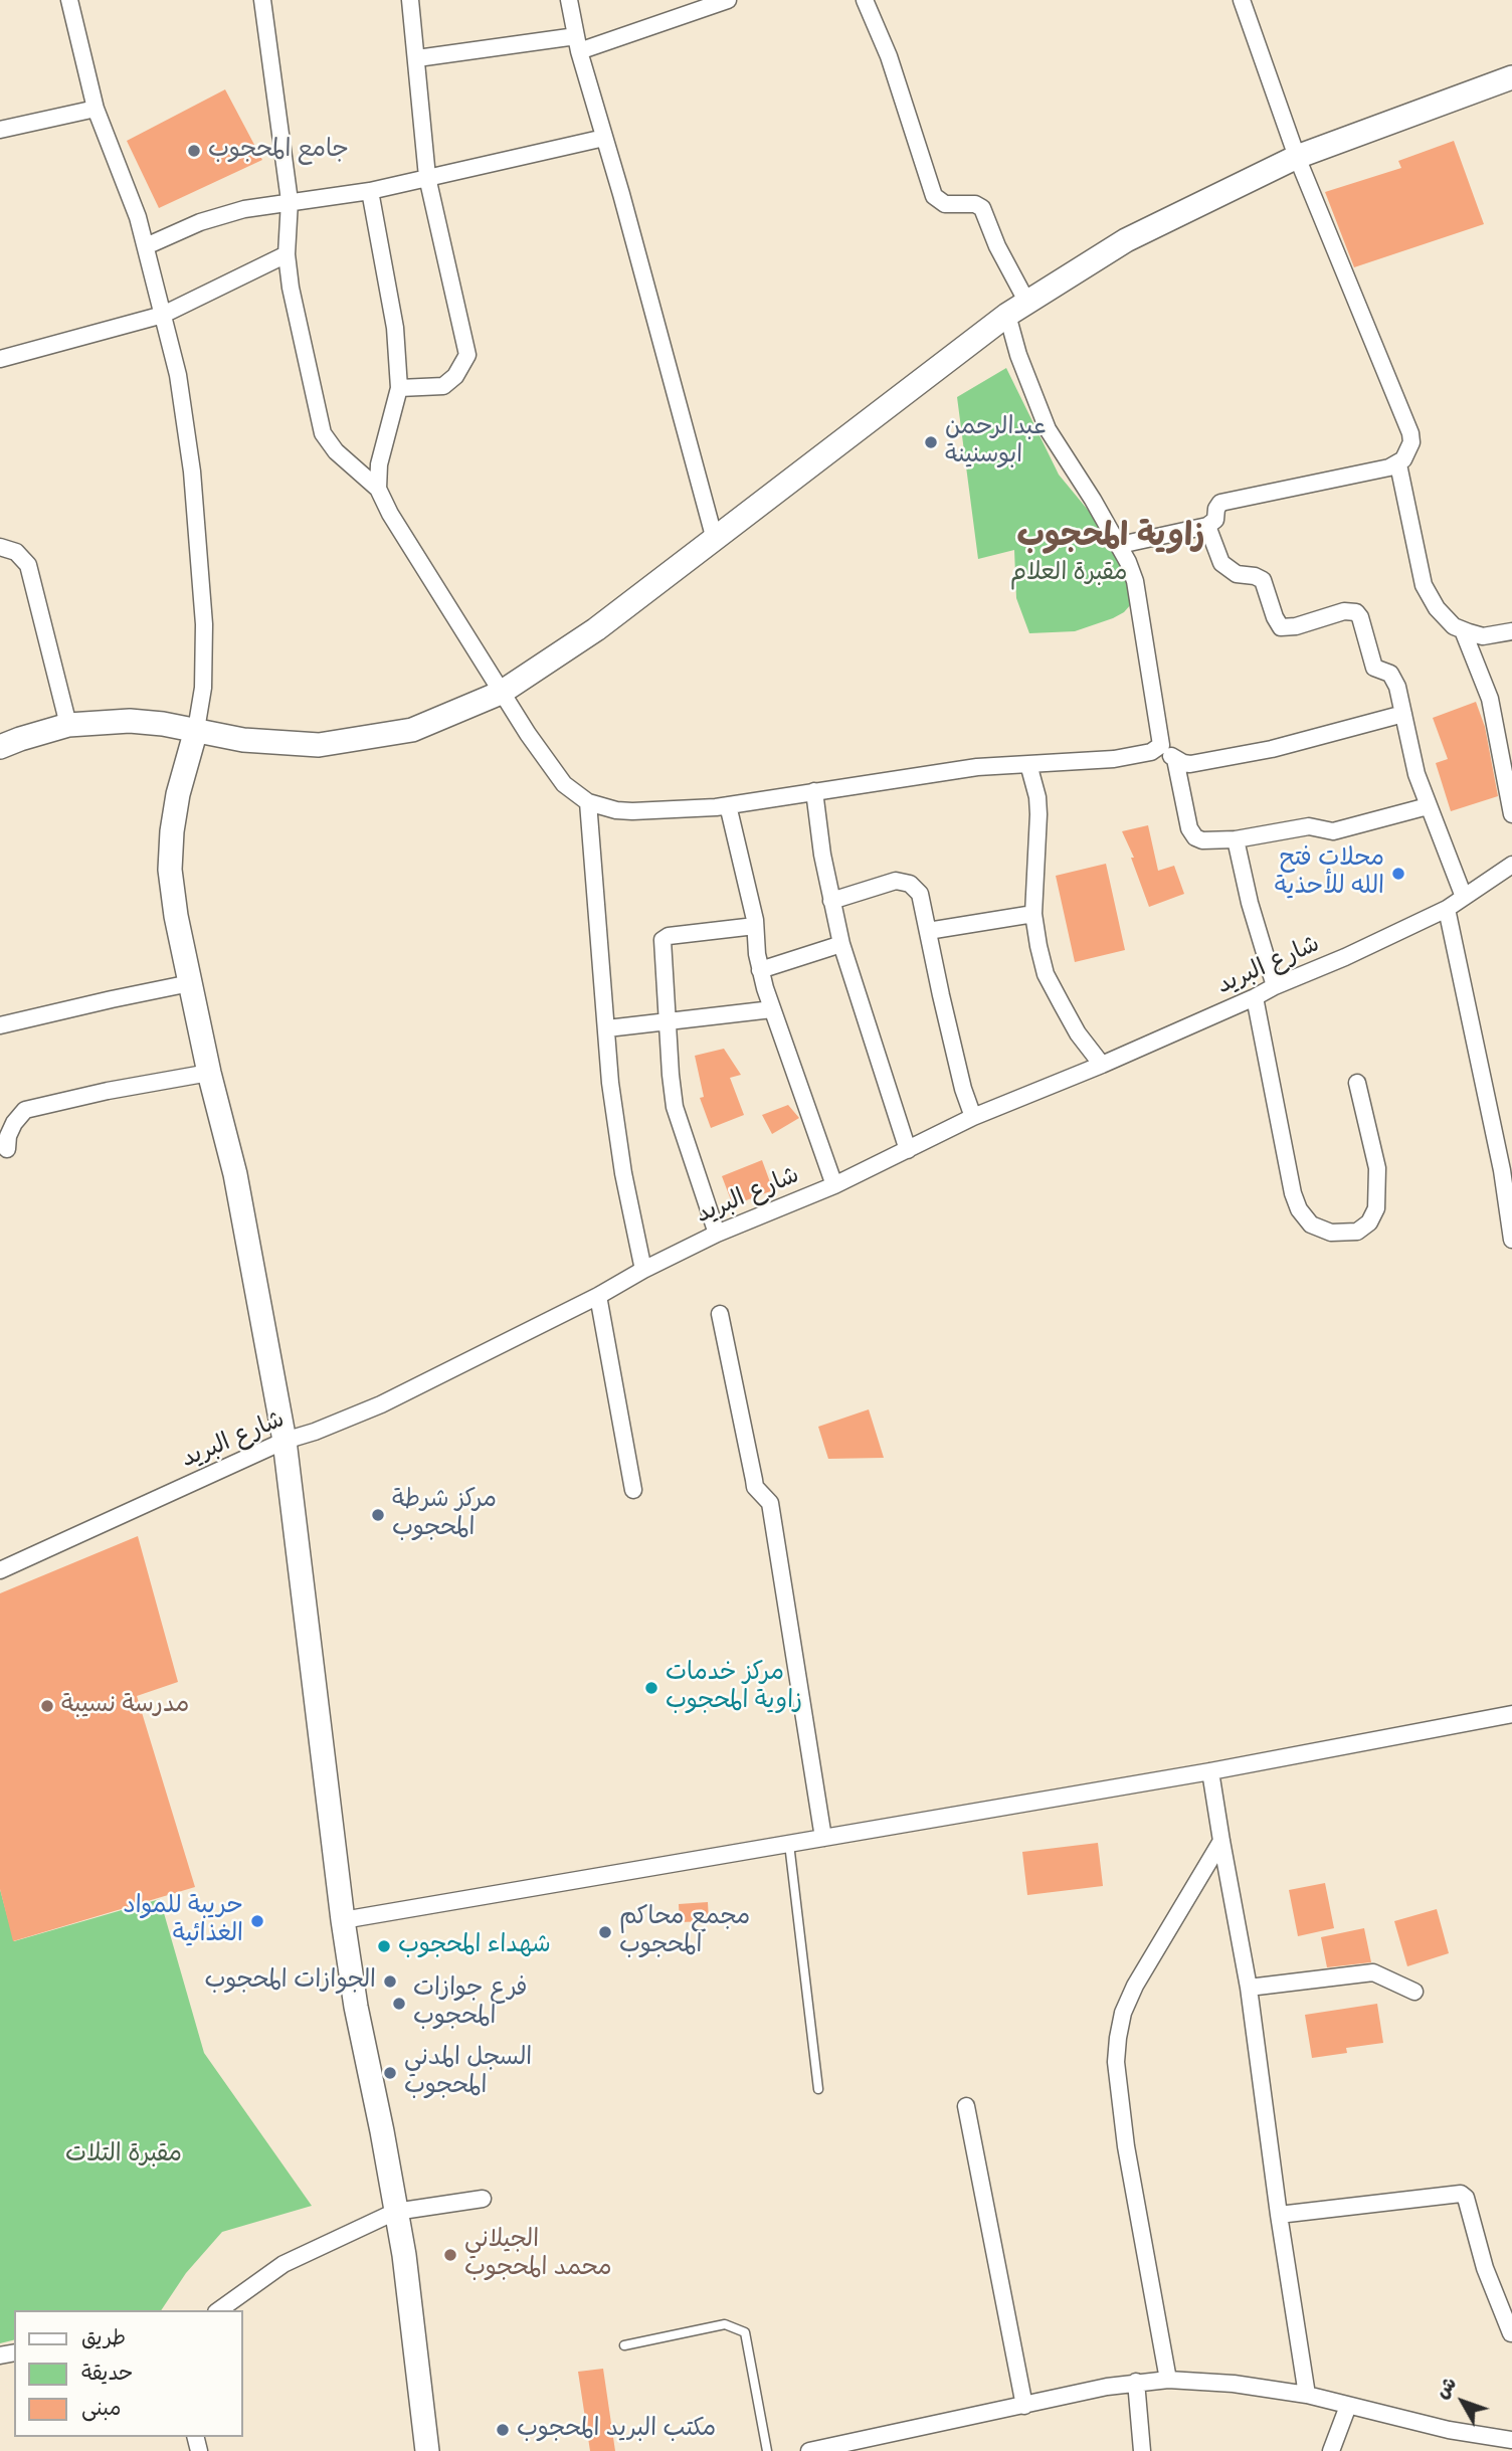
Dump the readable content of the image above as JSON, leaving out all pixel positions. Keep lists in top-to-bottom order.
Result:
{
  "streets": {
    "street": ["شارع البريد"]
  },
  "districts": ["زاوية المحجوب"],
  "parks": ["مقبرة العلام", "مقبرة التلات"],
  "places": [
    "جامع المحجوب",
    "عبدالرحمن ابوسنينة",
    "محلات فتح الله للأحذية",
    "مركز شرطة المحجوب",
    "مركز خدمات زاوية المحجوب",
    "مدرسة نسيبة",
    "حريبة للمواد الغذائية",
    "مجمع محاكم المحجوب",
    "شهداء المحجوب",
    "الجوازات المحجوب",
    "فرع جوازات المحجوب",
    "السجل المدني المحجوب",
    "الجيلاني محمد المحجوب",
    "مكتب البريد المحجوب"
  ],
  "legend": ["طريق", "حديقة", "مبنى"],
  "north": "top left"
}
